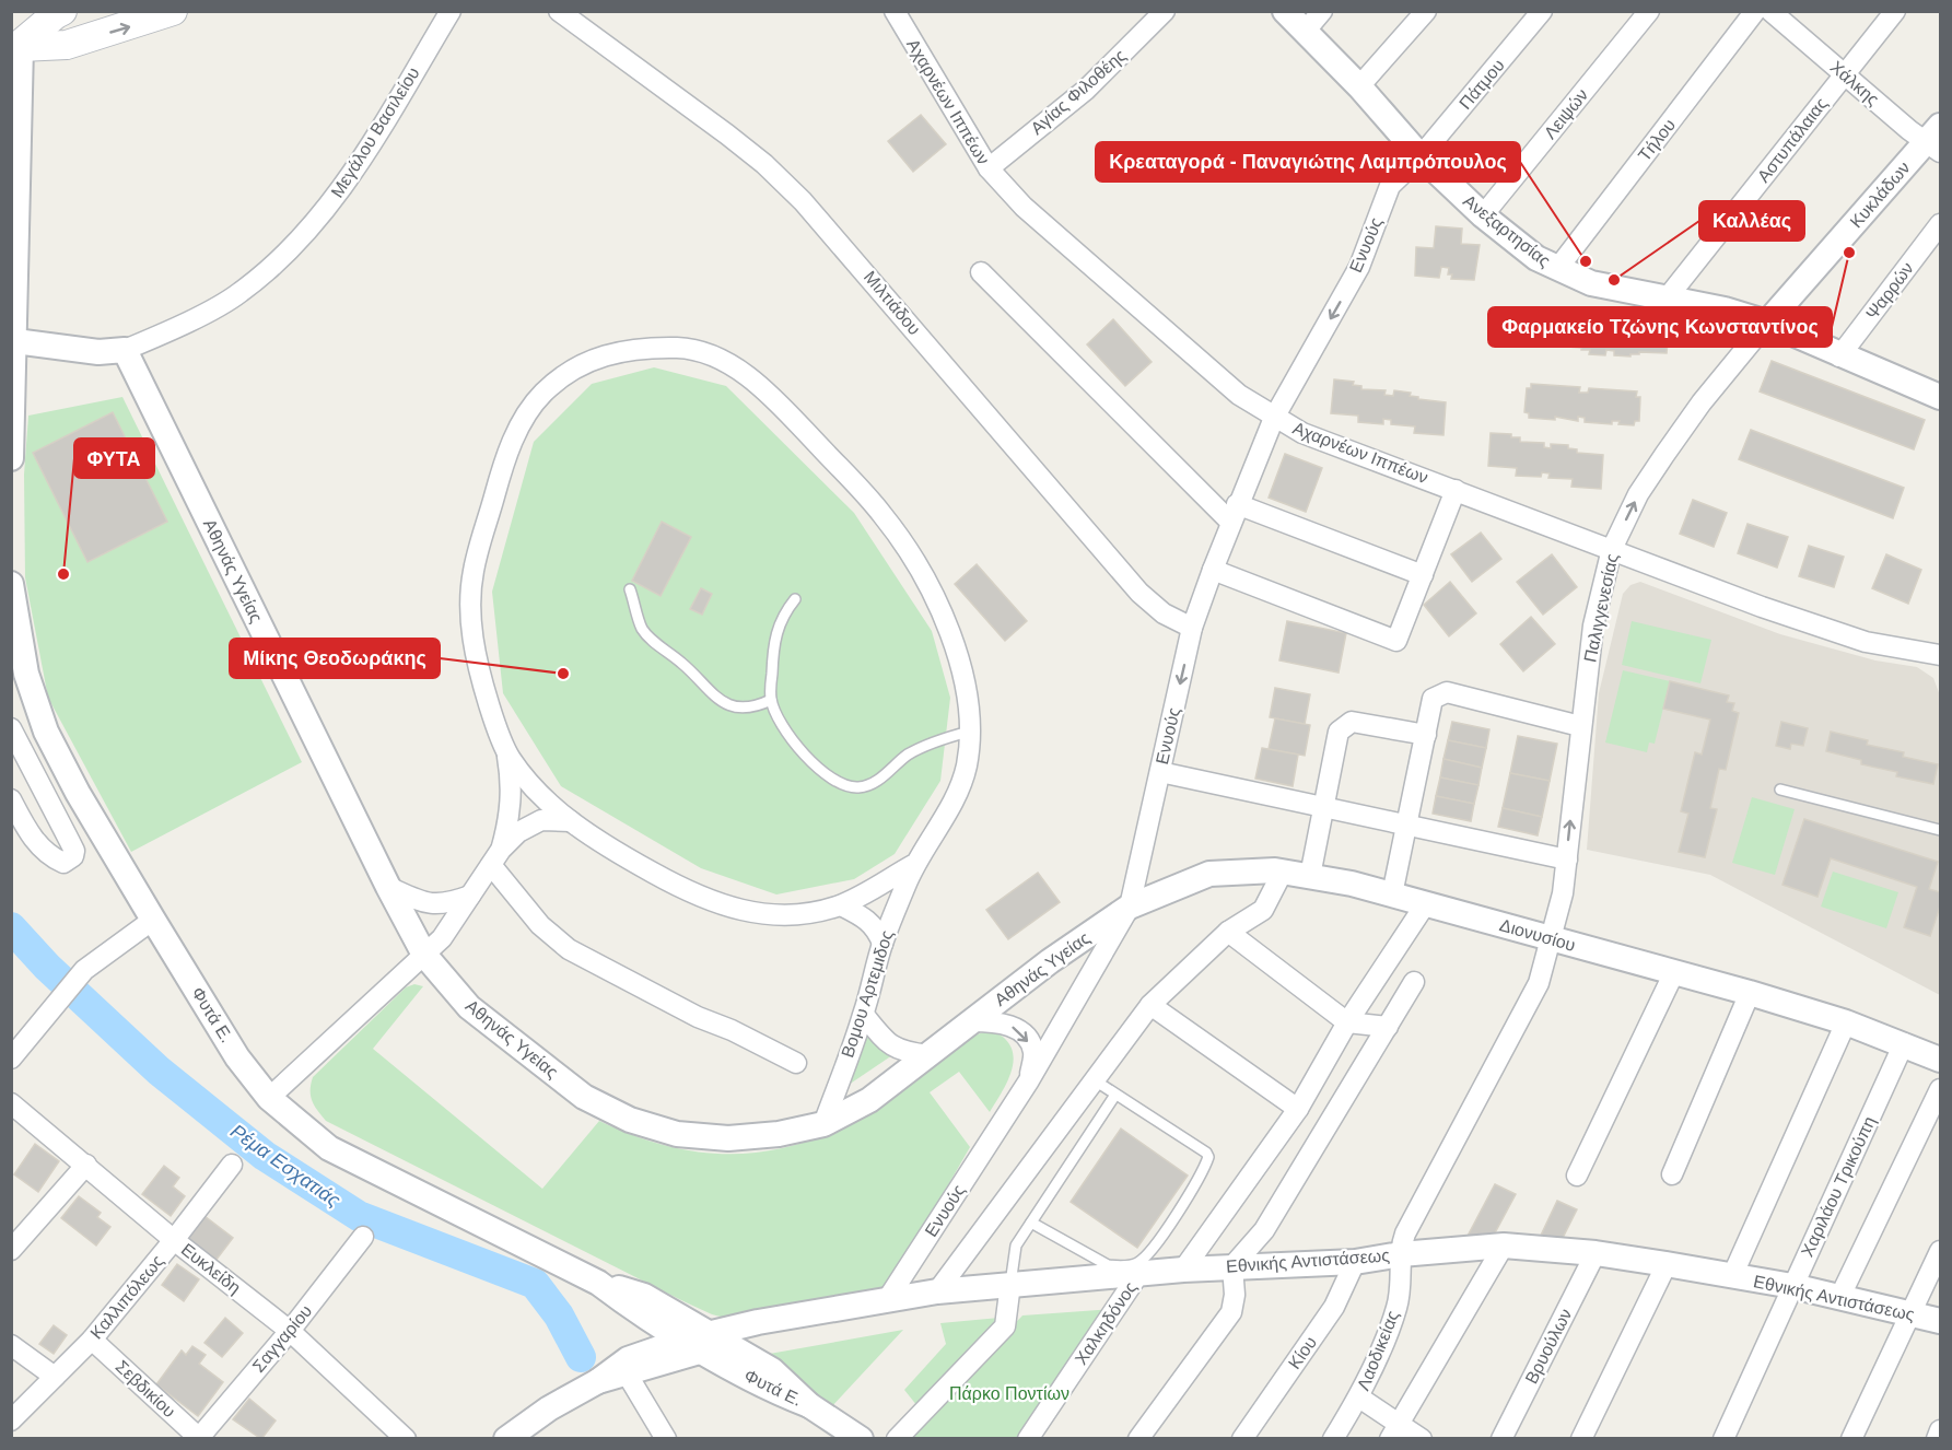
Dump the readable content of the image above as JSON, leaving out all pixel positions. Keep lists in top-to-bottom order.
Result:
{
  "streets": {
    "street": [
      "Χάλκης",
      "Πάτμου",
      "Αγίας Φιλοθέης",
      "Αχαρνέων Ιππέων",
      "Λειψών",
      "Μεγάλου Βασιλείου",
      "Τήλου",
      "Αστυπάλαιας",
      "Κυκλάδων",
      "Ανεξαρτησίας",
      "Ενυούς",
      "Ψαρρών",
      "Μιλτιάδου",
      "Αθηνάς Υγείας",
      "Παλιγγενεσίας",
      "Διονυσίου",
      "Βομου Αρτεμιδος",
      "Φυτά Ε.",
      "Χαριλάου Τρικούπη",
      "Εθνικής Αντιστάσεως",
      "Ευκλείδη",
      "Καλλιπόλεως",
      "Χαλκηδόνος",
      "Σαγγαρίου",
      "Βρυούλων",
      "Λαοδικείας",
      "Κίου",
      "Σεβδικίου"
    ]
  },
  "crossings": [
    ["Χάλκης", "Αστυπάλαιας"],
    ["Χάλκης", "Κυκλάδων"],
    ["Πάτμου", "Ανεξαρτησίας"],
    ["Πάτμου", "Ενυούς"],
    ["Αγίας Φιλοθέης", "Αχαρνέων Ιππέων"],
    ["Αχαρνέων Ιππέων", "Ενυούς"],
    ["Αχαρνέων Ιππέων", "Παλιγγενεσίας"],
    ["Λειψών", "Ανεξαρτησίας"],
    ["Μεγάλου Βασιλείου", "Αθηνάς Υγείας"],
    ["Τήλου", "Ανεξαρτησίας"],
    ["Αστυπάλαιας", "Ανεξαρτησίας"],
    ["Κυκλάδων", "Ανεξαρτησίας"],
    ["Κυκλάδων", "Παλιγγενεσίας"],
    ["Ανεξαρτησίας", "Ενυούς"],
    ["Ανεξαρτησίας", "Ψαρρών"],
    ["Ανεξαρτησίας", "Παλιγγενεσίας"],
    ["Ενυούς", "Μιλτιάδου"],
    ["Ενυούς", "Αθηνάς Υγείας"],
    ["Ενυούς", "Διονυσίου"],
    ["Ενυούς", "Εθνικής Αντιστάσεως"],
    ["Αθηνάς Υγείας", "Διονυσίου"],
    ["Αθηνάς Υγείας", "Βομου Αρτεμιδος"],
    ["Παλιγγενεσίας", "Διονυσίου"],
    ["Παλιγγενεσίας", "Λαοδικείας"],
    ["Διονυσίου", "Χαριλάου Τρικούπη"],
    ["Διονυσίου", "Λαοδικείας"],
    ["Φυτά Ε.", "Εθνικής Αντιστάσεως"],
    ["Χαριλάου Τρικούπη", "Εθνικής Αντιστάσεως"],
    ["Εθνικής Αντιστάσεως", "Χαλκηδόνος"],
    ["Εθνικής Αντιστάσεως", "Βρυούλων"],
    ["Εθνικής Αντιστάσεως", "Λαοδικείας"],
    ["Εθνικής Αντιστάσεως", "Κίου"],
    ["Ευκλείδη", "Καλλιπόλεως"],
    ["Ευκλείδη", "Σαγγαρίου"],
    ["Καλλιπόλεως", "Σεβδικίου"],
    ["Σαγγαρίου", "Σεβδικίου"]
  ],
  "one_way": ["Παλιγγενεσίας"],
  "water": ["Ρέμα Εσχατιάς"],
  "parks": ["Πάρκο Ποντίων"],
  "places": [
    "Φαρμακείο Τζώνης Κωνσταντίνος",
    "Κρεαταγορά - Παναγιώτης Λαμπρόπουλος",
    "Καλλέας",
    "ΦΥΤΑ",
    "Μίκης Θεοδωράκης"
  ]
}
